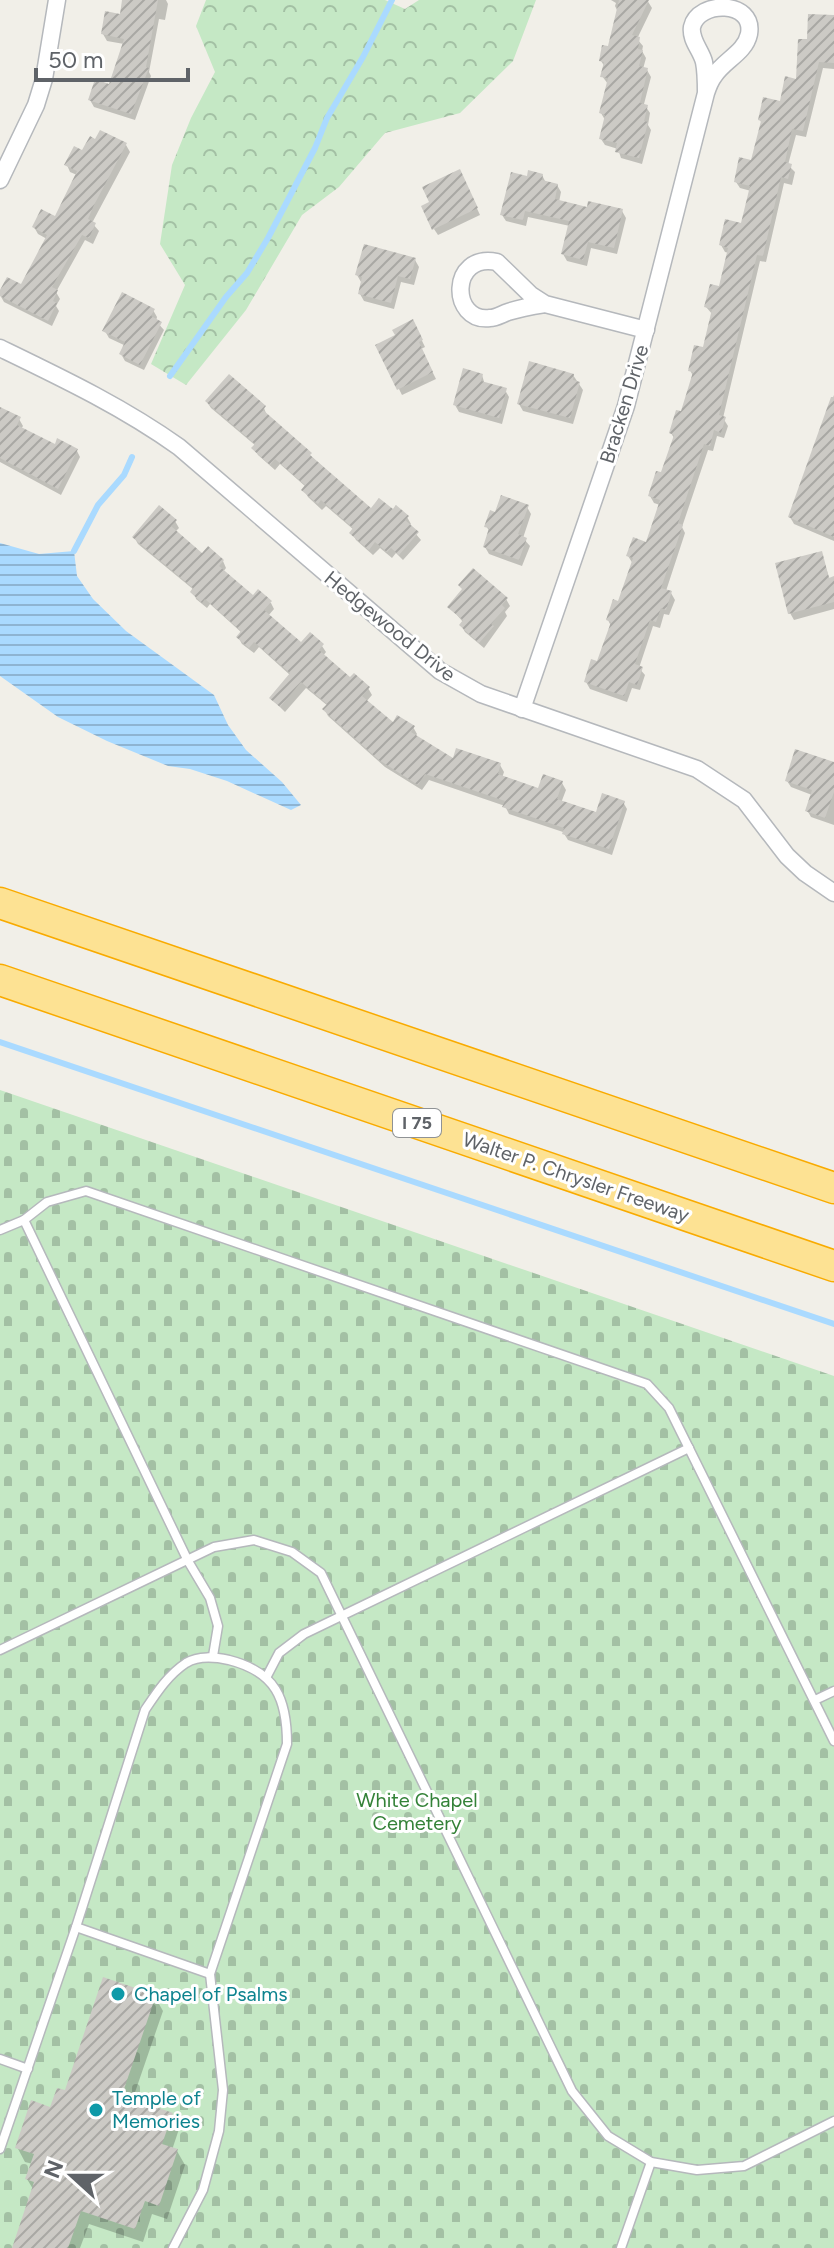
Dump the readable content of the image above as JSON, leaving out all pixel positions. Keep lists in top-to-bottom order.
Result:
{
  "streets": {
    "highway": ["I 75", "Walter P. Chrysler Freeway"],
    "street": ["Bracken Drive", "Hedgewood Drive"]
  },
  "crossings": [
    ["Bracken Drive", "Hedgewood Drive"]
  ],
  "parks": ["White Chapel Cemetery"],
  "places": ["Chapel of Psalms", "Temple of Memories"],
  "scale_bar": "50 m",
  "north": "left"
}
